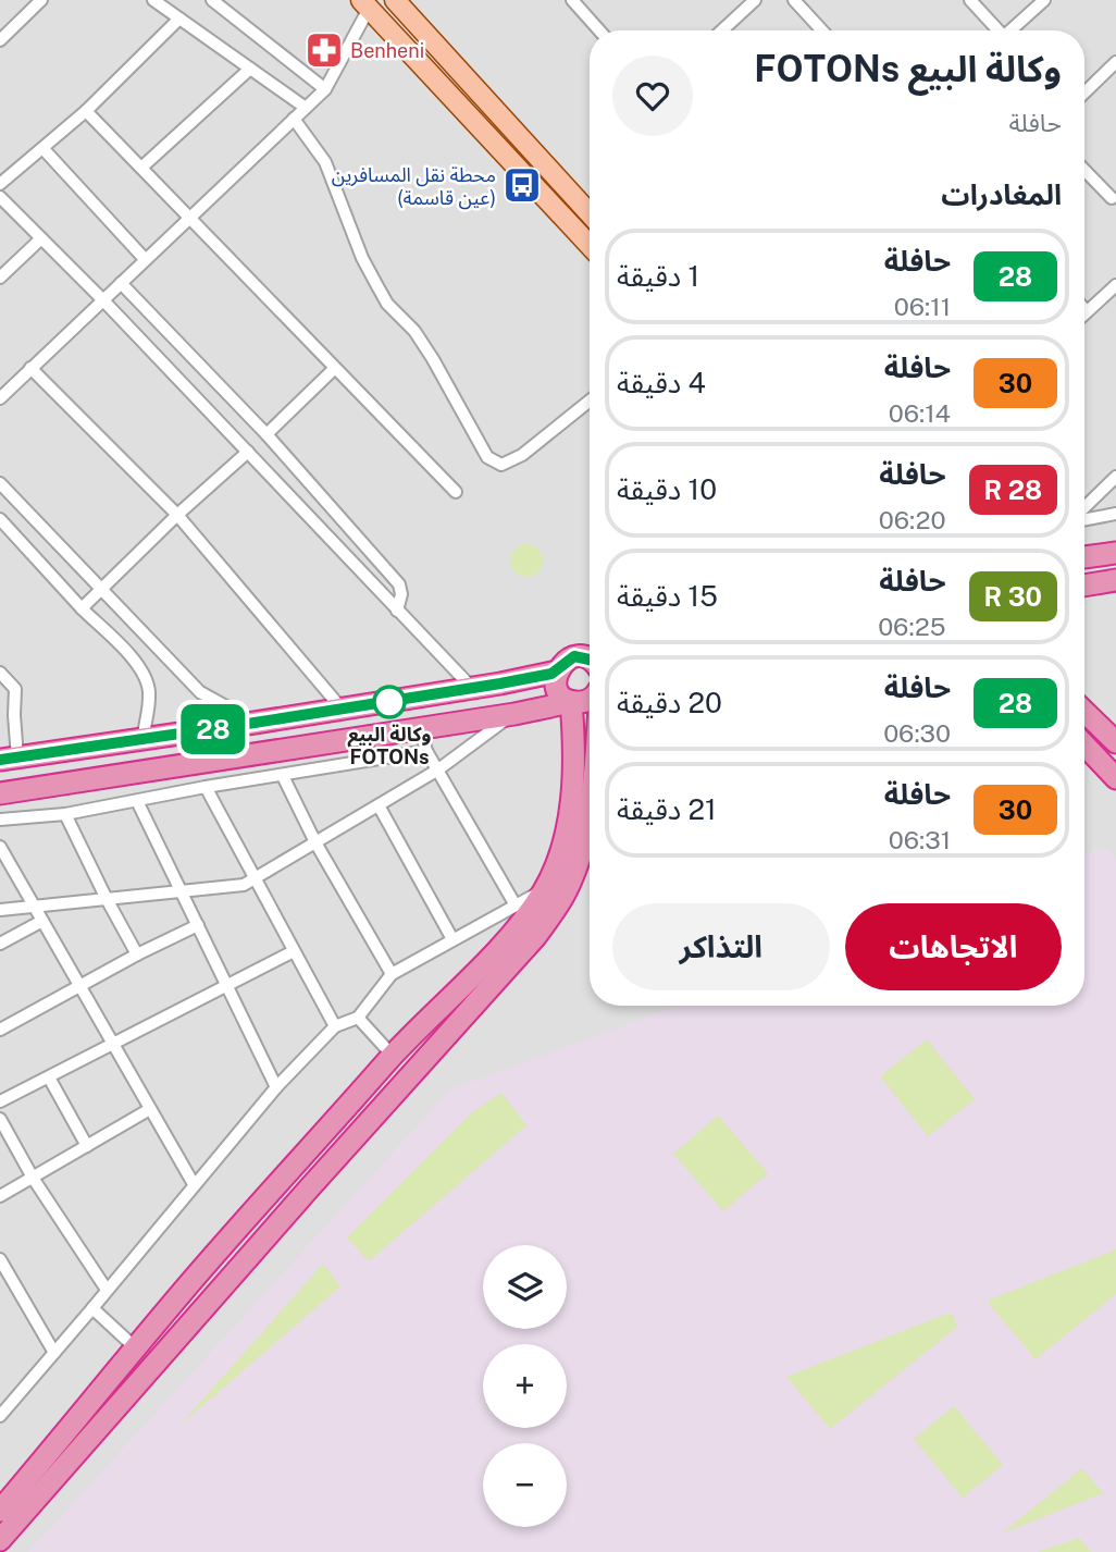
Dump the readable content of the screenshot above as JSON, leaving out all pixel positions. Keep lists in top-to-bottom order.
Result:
{
  "places": {
    "pharmacy": ["Benheni"],
    "bus stop": ["محطة نقل المسافرين (عين قاسمة)"],
    "other": ["وكالة البيع FOTONs"]
  },
  "lines": ["bus line 28"],
  "page": {
    "on_map": "28",
    "heading": [
      ["وكالة البيع FOTONs", "حافلة"],
      "المغادرات"
    ],
    "list": [
      {
        "mark": "28",
        "name": "حافلة",
        "note": "06:11",
        "value": "1 دقيقة"
      },
      {
        "mark": "30",
        "name": "حافلة",
        "note": "06:14",
        "value": "4 دقيقة"
      },
      {
        "mark": "28 R",
        "name": "حافلة",
        "note": "06:20",
        "value": "10 دقيقة"
      },
      {
        "mark": "30 R",
        "name": "حافلة",
        "note": "06:25",
        "value": "15 دقيقة"
      },
      {
        "mark": "28",
        "name": "حافلة",
        "note": "06:30",
        "value": "20 دقيقة"
      },
      {
        "mark": "30",
        "name": "حافلة",
        "note": "06:31",
        "value": "21 دقيقة"
      }
    ],
    "buttons": ["الاتجاهات", "التذاكر"],
    "map_buttons": ["+", "−"]
  }
}
